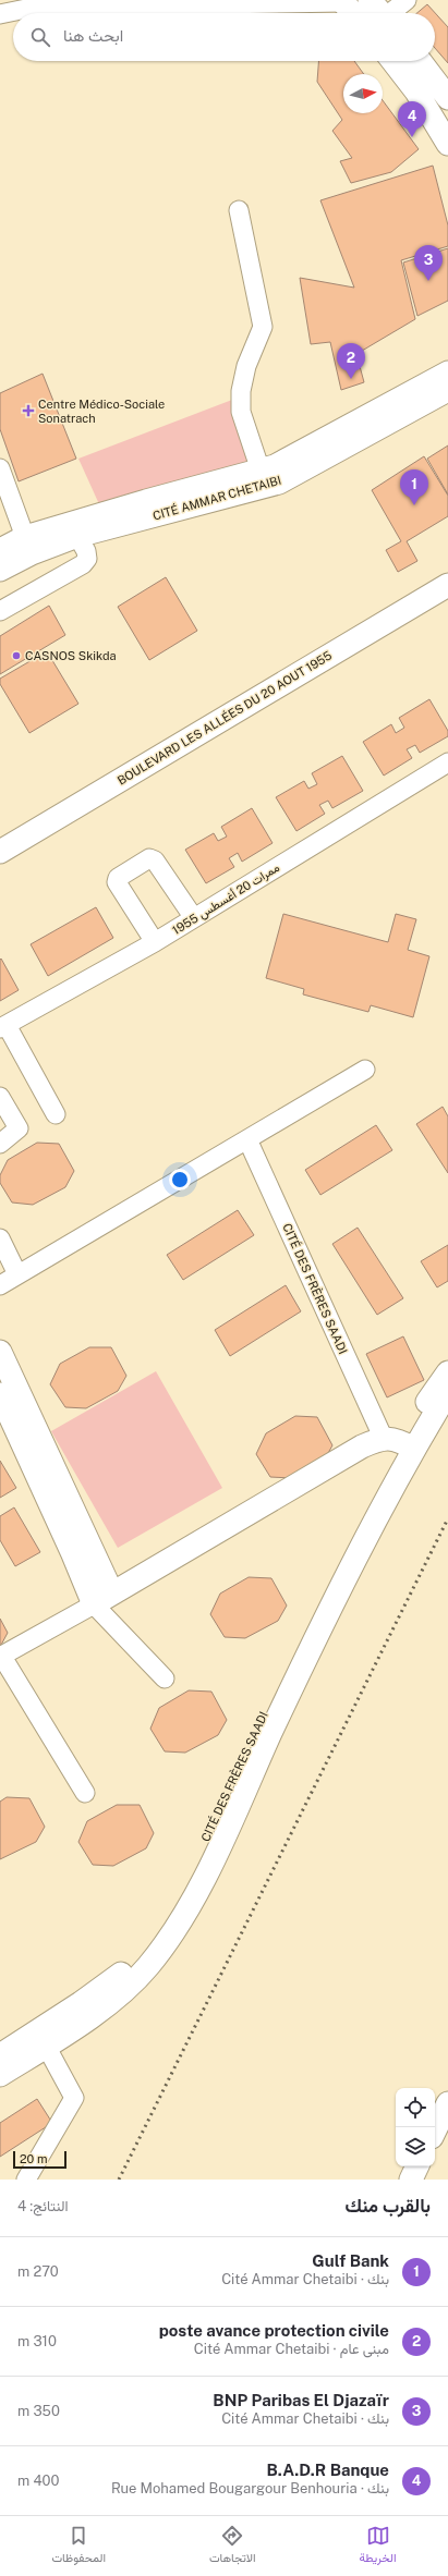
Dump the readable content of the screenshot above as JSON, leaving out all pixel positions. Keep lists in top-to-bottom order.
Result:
{
  "streets": {
    "main road": ["CITÉ AMMAR CHETAIBI", "BOULEVARD LES ALLÉES DU 20 AOUT 1955", "CITÉ DES FRÈRES SAADI"],
    "street": ["ممرات 20 أغسطس 1955"]
  },
  "places": {
    "health": ["Centre Médico-Sociale Sonatrach"],
    "other": ["CASNOS Skikda"]
  },
  "scale_bar": "20 m",
  "north": "right",
  "page": {
    "search": "ابحث هنا",
    "pins": [
      "4",
      "3",
      "2",
      "1"
    ],
    "scale": "20 m",
    "heading": ["بالقرب منك", "النتائج: 4"],
    "list": [
      {
        "mark": "1",
        "name": "Gulf Bank",
        "note": "بنك · Cité Ammar Chetaibi",
        "value": "270 m"
      },
      {
        "mark": "2",
        "name": "poste avance protection civile",
        "note": "مبنى عام · Cité Ammar Chetaibi",
        "value": "310 m"
      },
      {
        "mark": "3",
        "name": "BNP Paribas El Djazaïr",
        "note": "بنك · Cité Ammar Chetaibi",
        "value": "350 m"
      },
      {
        "mark": "4",
        "name": "B.A.D.R Banque",
        "note": "بنك · Rue Mohamed Bougargour Benhouria",
        "value": "400 m"
      }
    ],
    "nav": ["الخريطة", "الاتجاهات", "المحفوظات"]
  }
}
